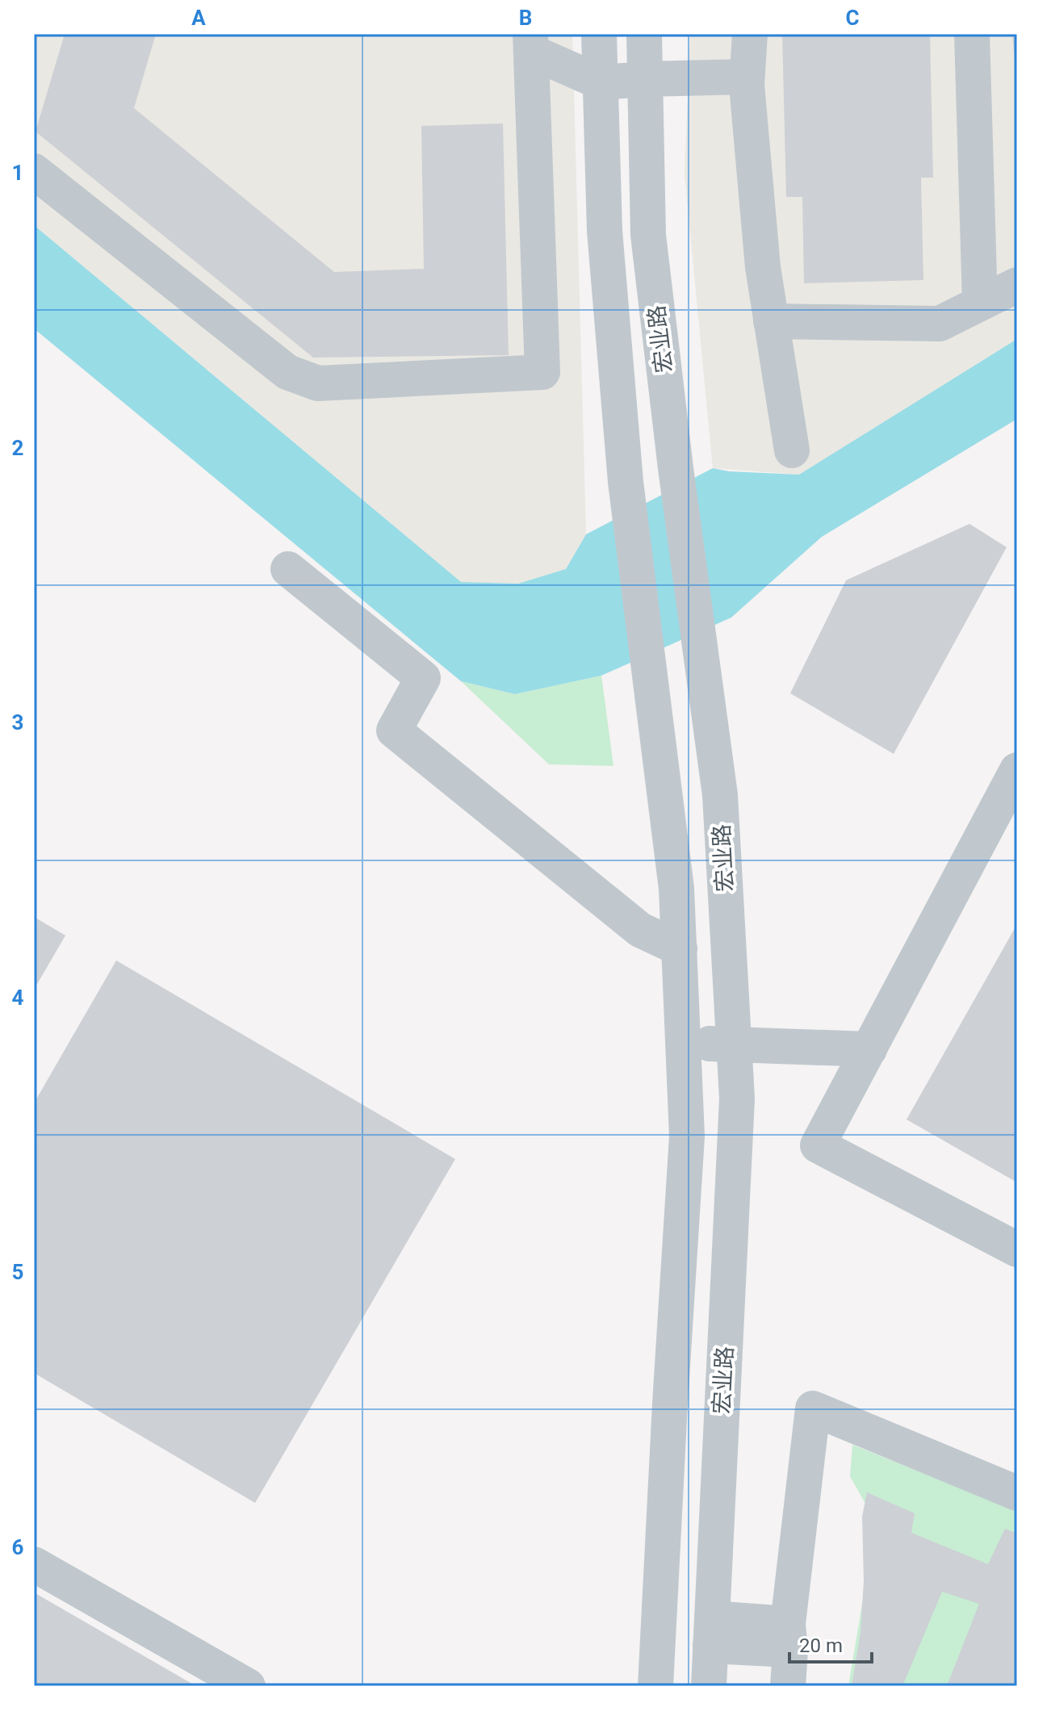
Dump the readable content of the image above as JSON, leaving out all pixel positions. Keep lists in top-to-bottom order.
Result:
{
  "streets": {
    "street": ["宏业路"]
  },
  "scale_bar": "20 m",
  "grid": {
    "columns": ["A", "B", "C"],
    "rows": [
      "1",
      "2",
      "3",
      "4",
      "5",
      "6"
    ]
  }
}
